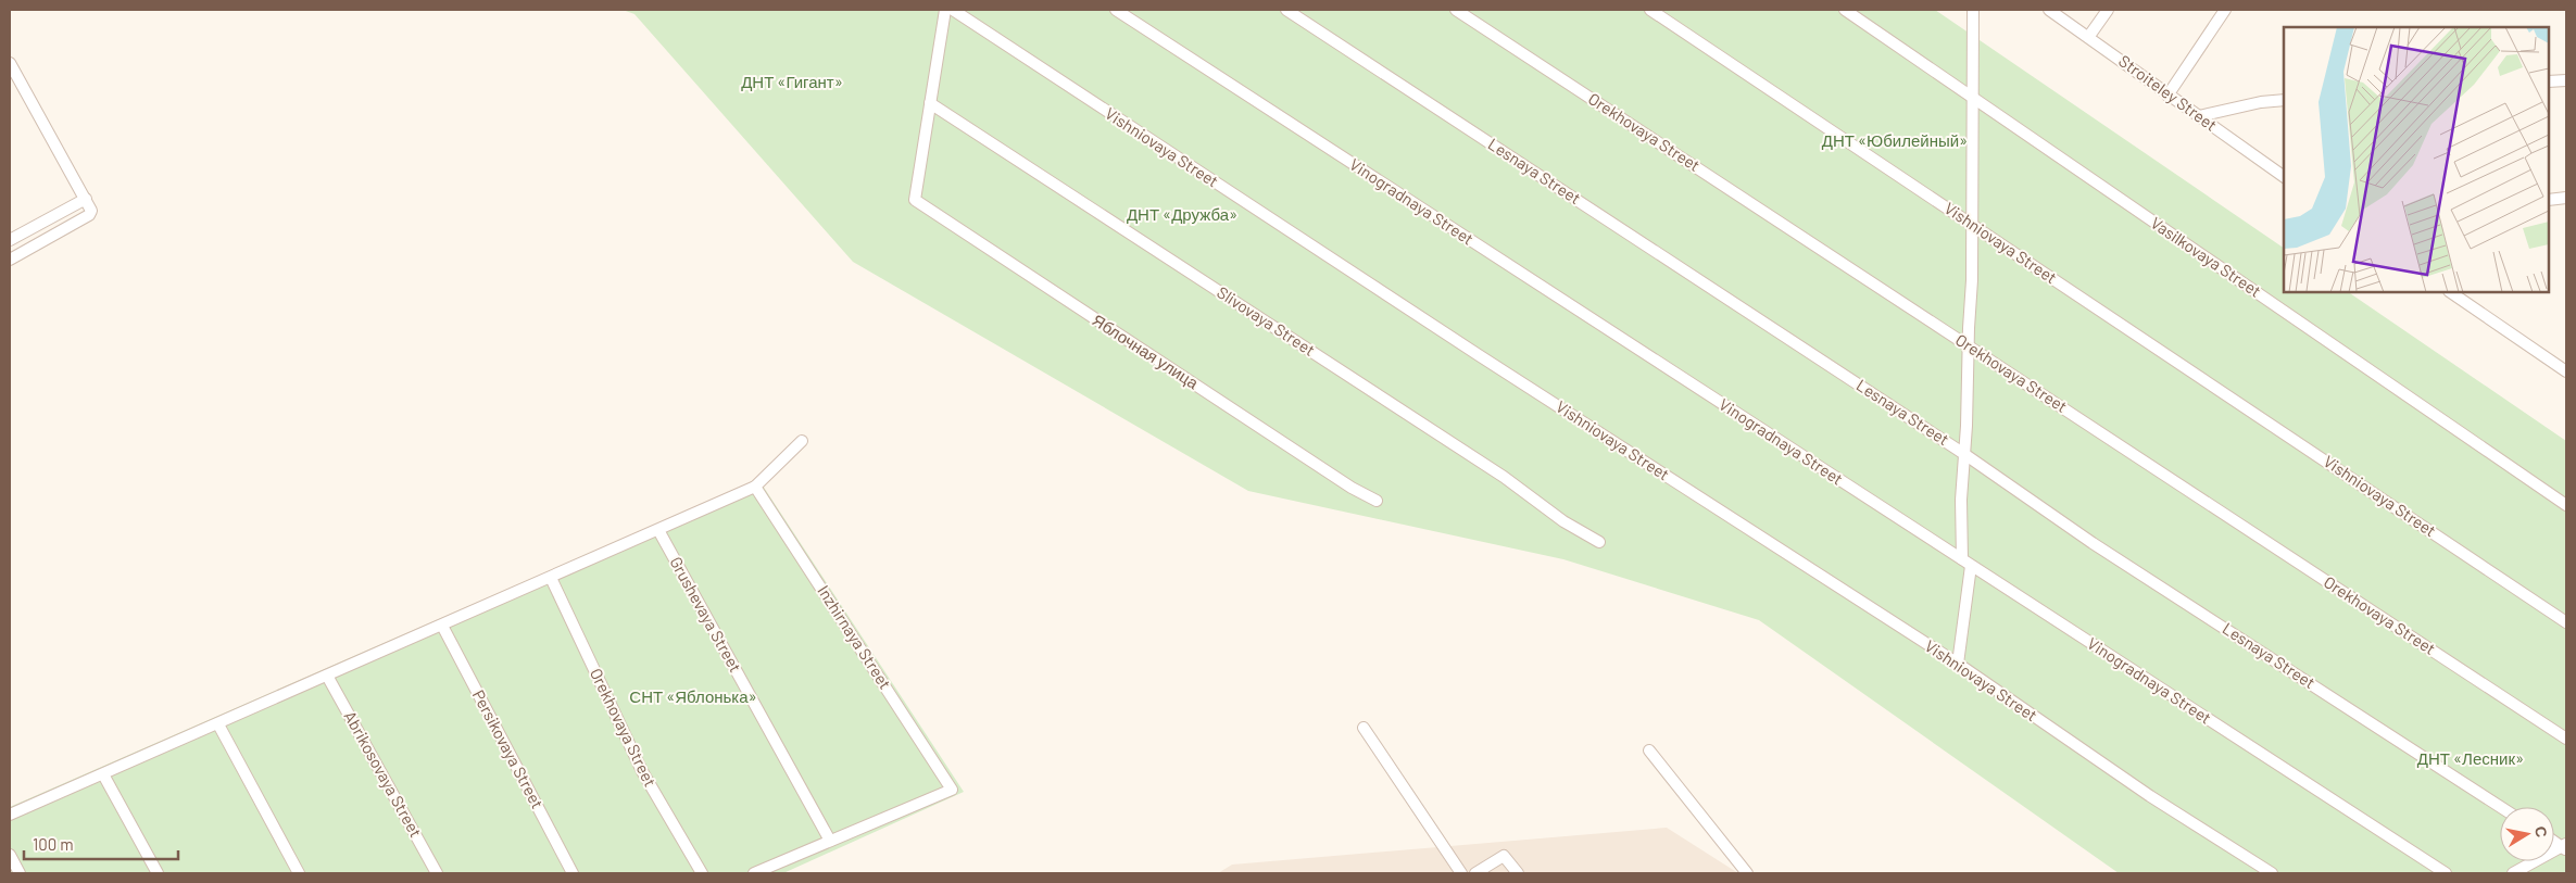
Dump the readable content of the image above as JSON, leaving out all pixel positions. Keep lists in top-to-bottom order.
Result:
{
  "streets": {
    "street": [
      "Stroiteley Street",
      "Orekhovaya Street",
      "Vishniovaya Street",
      "Lesnaya Street",
      "Vinogradnaya Street",
      "Vasilkovaya Street",
      "Slivovaya Street",
      "Яблочная улица",
      "Grushevaya Street",
      "Inzhirnaya Street",
      "Persikovaya Street",
      "Abrikosovaya Street"
    ]
  },
  "crossings": [
    ["Slivovaya Street", "Яблочная улица"],
    ["Grushevaya Street", "Inzhirnaya Street"]
  ],
  "parks": [
    "ДНТ «Гигант»",
    "ДНТ «Юбилейный»",
    "ДНТ «Дружба»",
    "СНТ «Яблонька»",
    "ДНТ «Лесник»"
  ],
  "scale_bar": "100 m",
  "north": "right"
}
